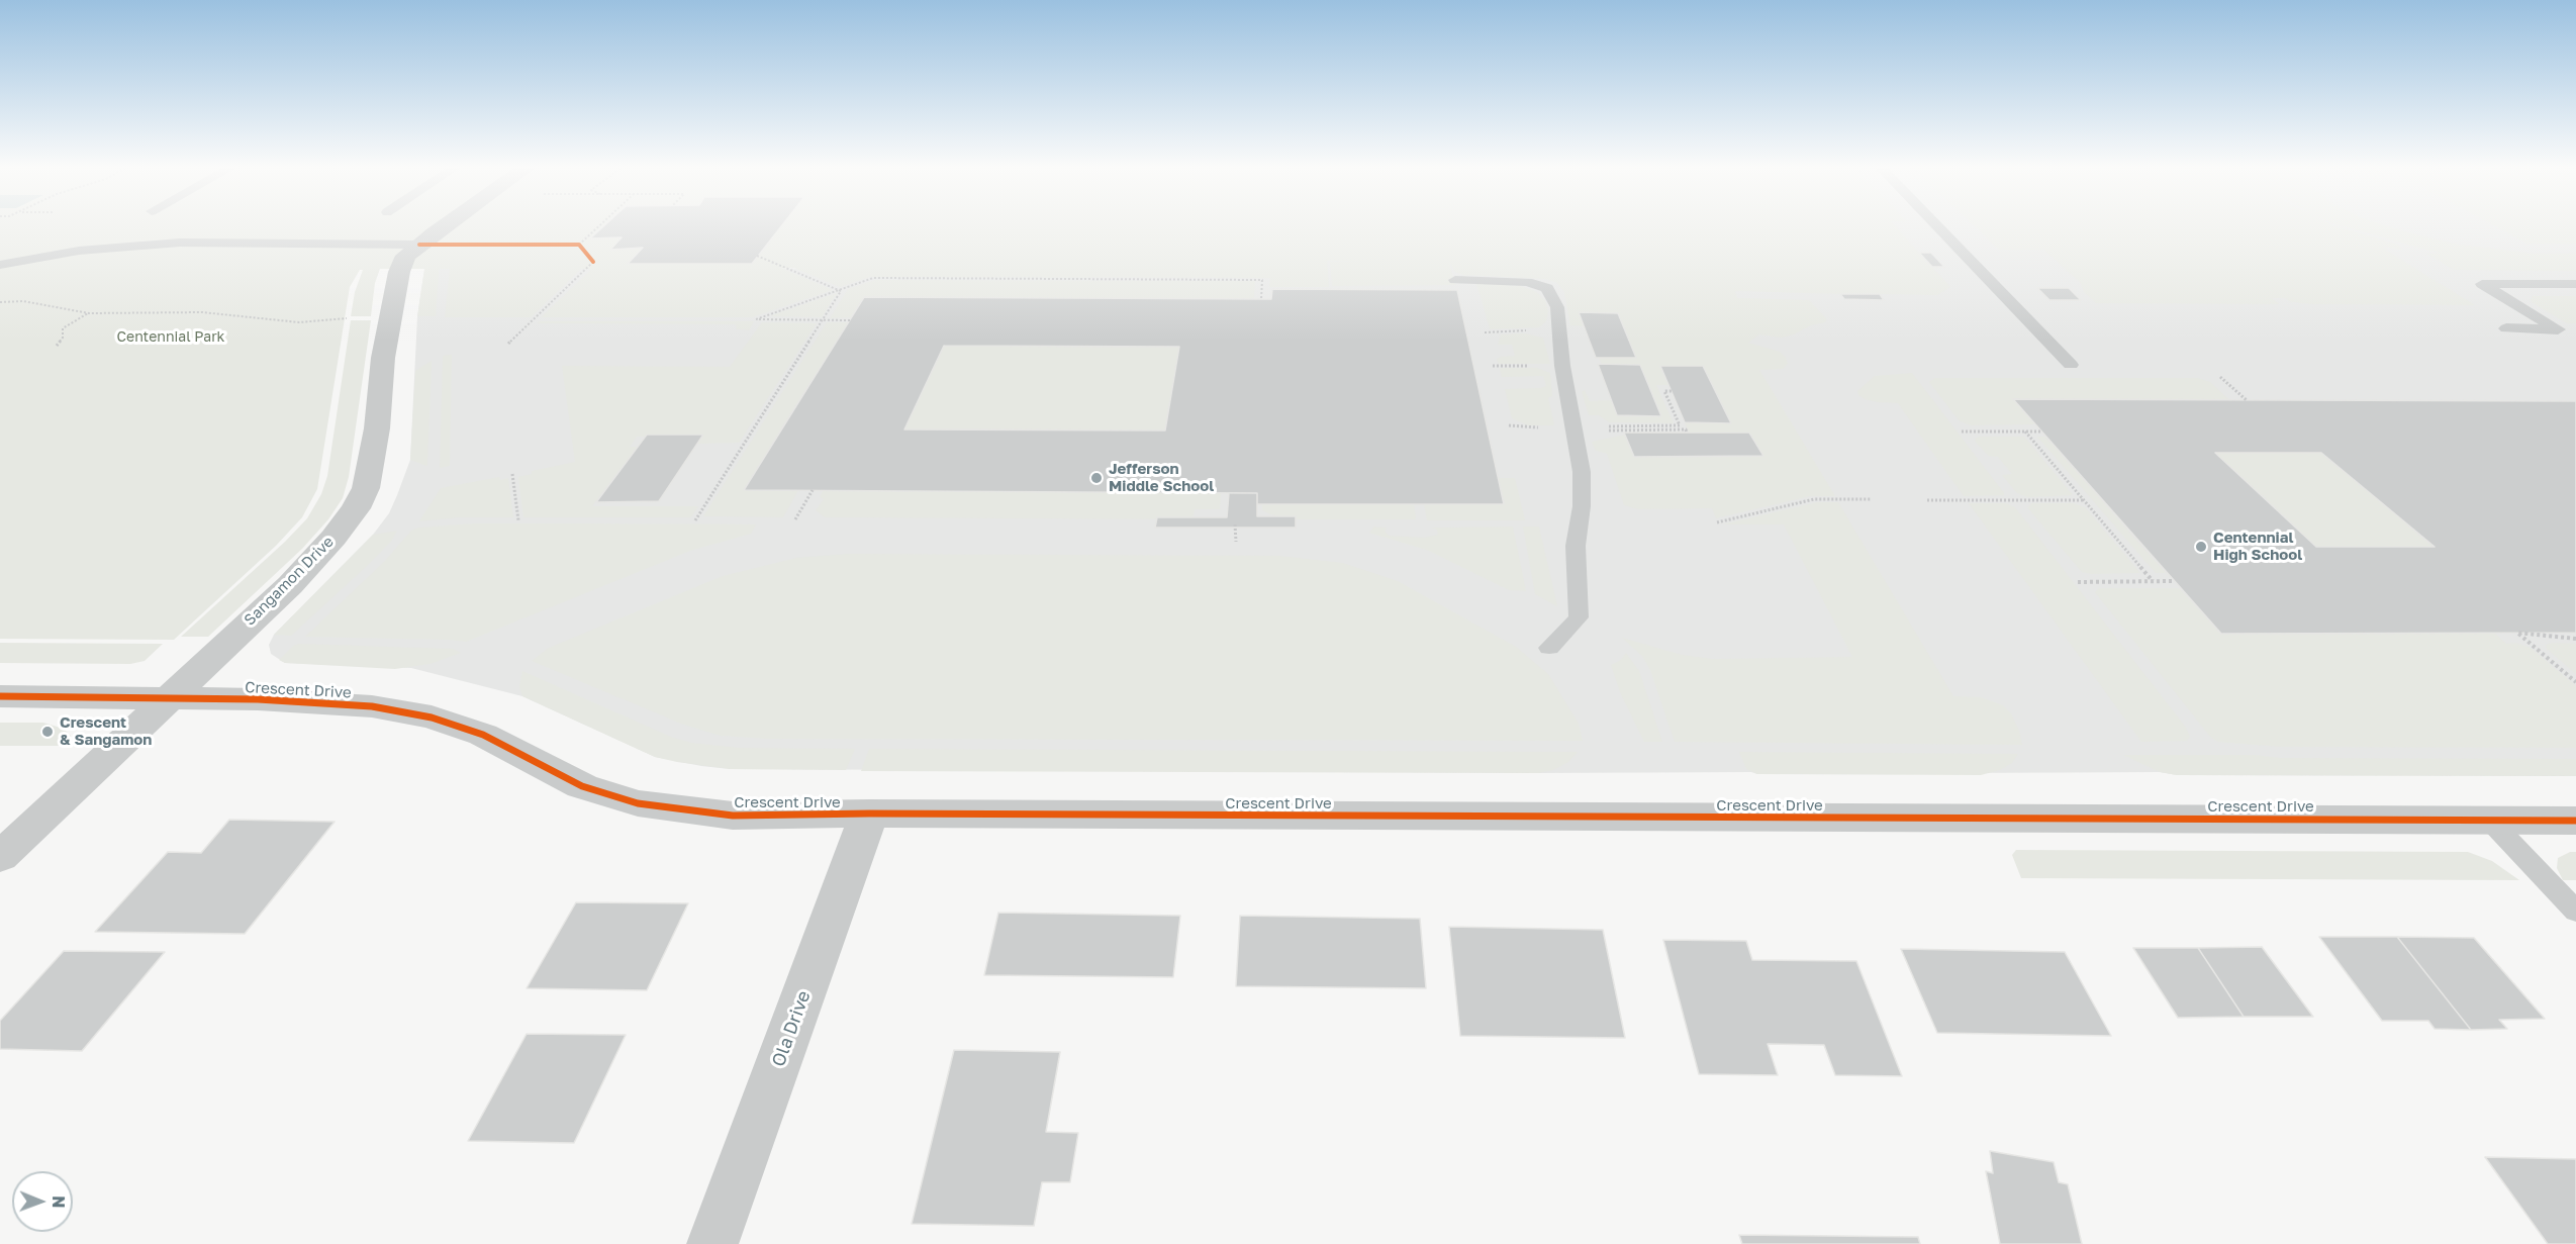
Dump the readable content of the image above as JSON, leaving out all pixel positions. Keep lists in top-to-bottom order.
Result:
{
  "streets": {
    "street": ["Sangamon Drive", "Crescent Drive", "Ola Drive"]
  },
  "crossings": [
    ["Sangamon Drive", "Crescent Drive"],
    ["Crescent Drive", "Ola Drive"]
  ],
  "parks": ["Centennial Park"],
  "places": ["Jefferson Middle School", "Centennial High School", "Crescent & Sangamon"],
  "north": "right"
}
